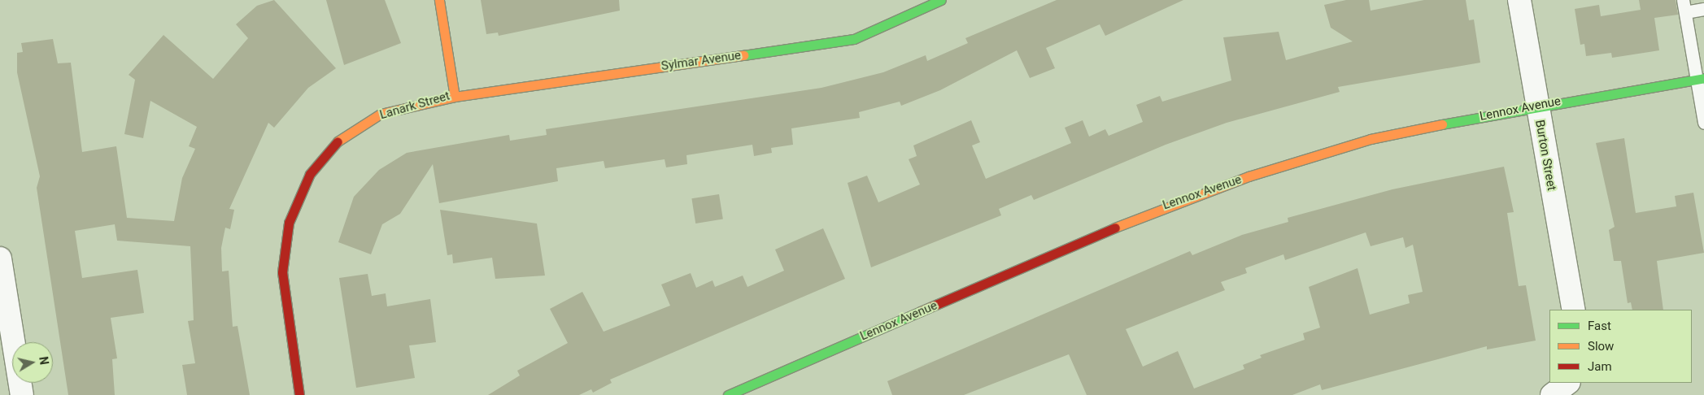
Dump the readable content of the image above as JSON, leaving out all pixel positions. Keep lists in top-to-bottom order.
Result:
{
  "streets": {
    "street": [
      "Sylmar Avenue",
      "Lanark Street",
      "Lennox Avenue",
      "Burton Street"
    ]
  },
  "crossings": [
    ["Sylmar Avenue", "Lanark Street"],
    ["Lennox Avenue", "Burton Street"]
  ],
  "legend": ["Fast", "Slow", "Jam"],
  "north": "right"
}
